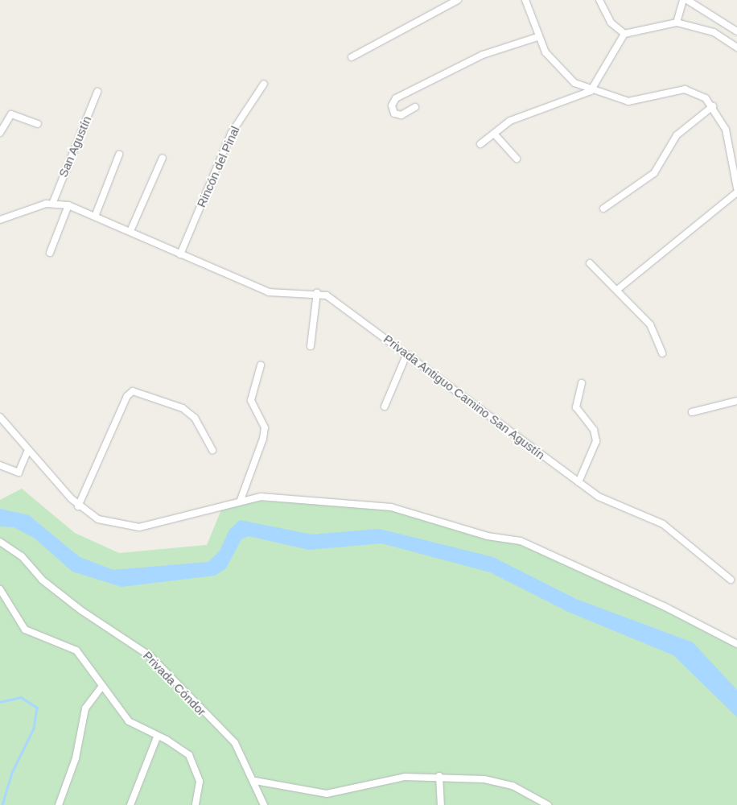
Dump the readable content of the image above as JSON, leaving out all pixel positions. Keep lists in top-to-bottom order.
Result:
{
  "streets": {
    "street": [
      "San Agustín",
      "Rincón del Pinal",
      "Privada Antiguo Camino San Agustín",
      "Privada Cóndor"
    ]
  }
}
